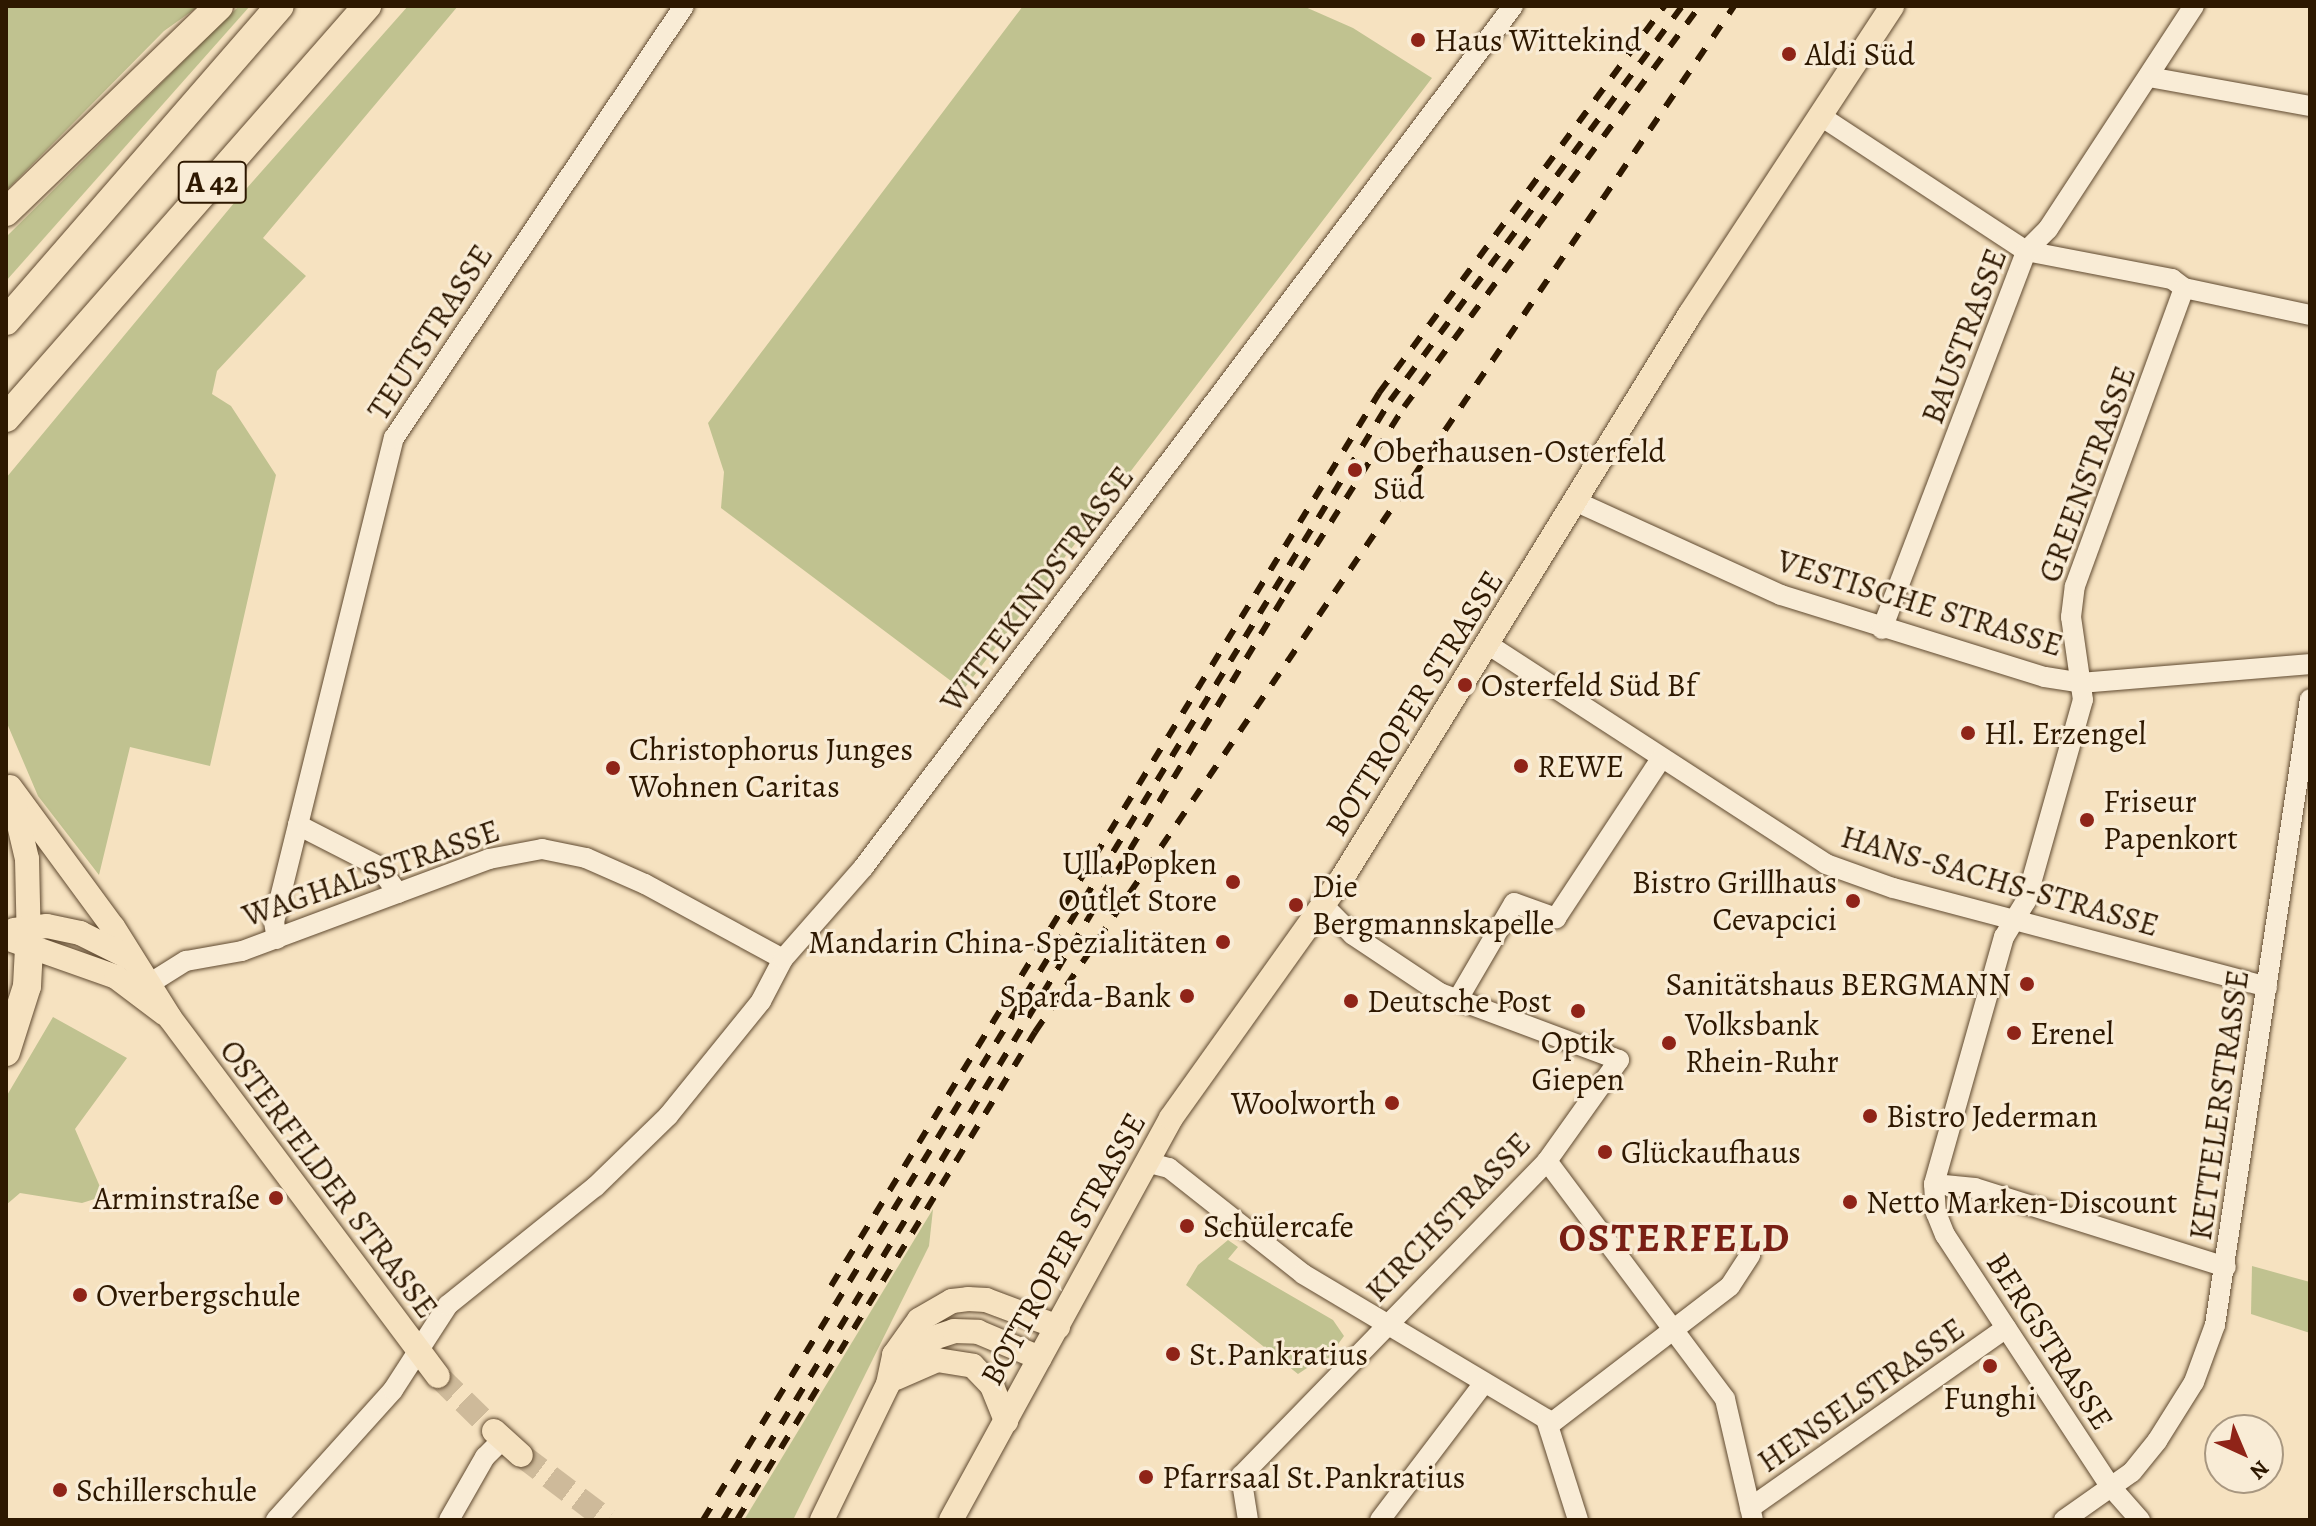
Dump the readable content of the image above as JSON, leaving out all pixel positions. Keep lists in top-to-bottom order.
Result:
{
  "streets": {
    "highway": ["A 42"],
    "main road": ["BOTTROPER STRASSE", "OSTERFELDER STRASSE"],
    "street": [
      "TEUTSTRASSE",
      "BAUSTRASSE",
      "GREENSTRASSE",
      "WITTEKINDSTRASSE",
      "VESTISCHE STRASSE",
      "WAGHALSSTRASSE",
      "HANS-SACHS-STRASSE",
      "KETTELERSTRASSE",
      "KIRCHSTRASSE",
      "BERGSTRASSE",
      "HENSELSTRASSE"
    ]
  },
  "crossings": [
    ["TEUTSTRASSE", "WAGHALSSTRASSE"],
    ["BAUSTRASSE", "VESTISCHE STRASSE"],
    ["GREENSTRASSE", "VESTISCHE STRASSE"],
    ["GREENSTRASSE", "HANS-SACHS-STRASSE"],
    ["GREENSTRASSE", "BERGSTRASSE"],
    ["WITTEKINDSTRASSE", "WAGHALSSTRASSE"],
    ["WITTEKINDSTRASSE", "OSTERFELDER STRASSE"],
    ["VESTISCHE STRASSE", "BOTTROPER STRASSE"],
    ["BOTTROPER STRASSE", "HANS-SACHS-STRASSE"],
    ["WAGHALSSTRASSE", "OSTERFELDER STRASSE"],
    ["HANS-SACHS-STRASSE", "KETTELERSTRASSE"],
    ["KETTELERSTRASSE", "BERGSTRASSE"],
    ["BERGSTRASSE", "HENSELSTRASSE"]
  ],
  "districts": ["OSTERFELD"],
  "places": [
    "Haus Wittekind",
    "Aldi Süd",
    "Oberhausen-Osterfeld Süd",
    "Osterfeld Süd Bf",
    "Hl. Erzengel",
    "REWE",
    "Christophorus Junges Wohnen Caritas",
    "Friseur Papenkort",
    "Ulla Popken Outlet Store",
    "Bistro Grillhaus Cevapcici",
    "Die Bergmannskapelle",
    "Mandarin China-Spezialitäten",
    "Sanitätshaus BERGMANN",
    "Sparda-Bank",
    "Deutsche Post",
    "Optik Giepen",
    "Erenel",
    "Volksbank Rhein-Ruhr",
    "Woolworth",
    "Bistro Jederman",
    "Glückaufhaus",
    "Arminstraße",
    "Netto Marken-Discount",
    "Schülercafe",
    "Overbergschule",
    "St.Pankratius",
    "Funghi",
    "Pfarrsaal St.Pankratius",
    "Schillerschule"
  ],
  "north": "bottom right"
}
